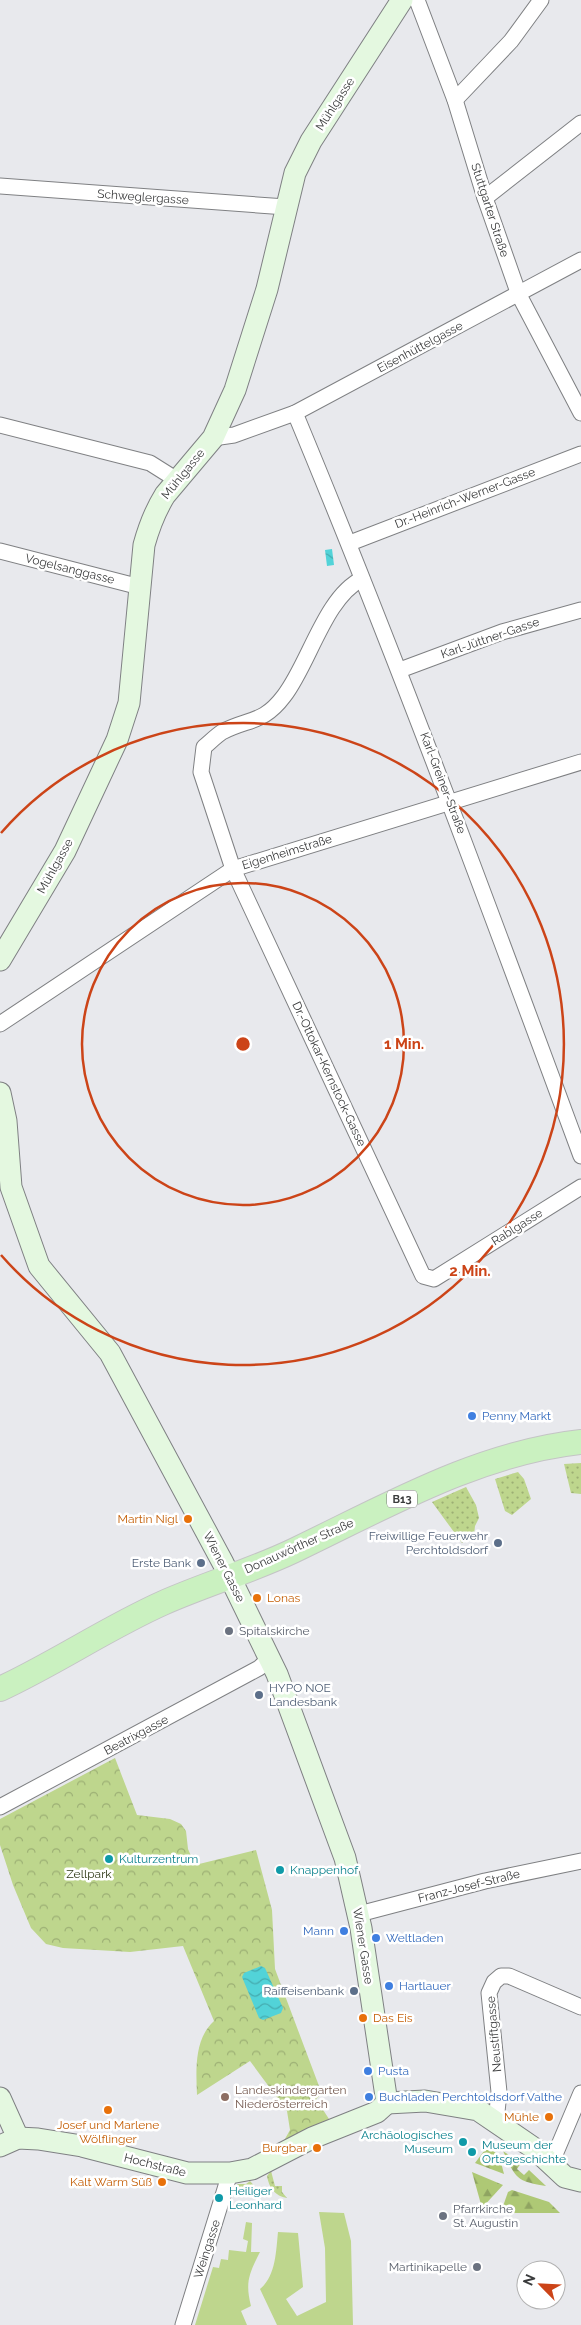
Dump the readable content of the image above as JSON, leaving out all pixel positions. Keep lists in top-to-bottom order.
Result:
{
  "streets": {
    "main road": ["B13", "Donauwörther Straße"],
    "street": [
      "Mühlgasse",
      "Schweglergasse",
      "Stuttgarter Straße",
      "Eisenhüttelgasse",
      "Dr.-Heinrich-Werner-Gasse",
      "Vogelsanggasse",
      "Karl-Jüttner-Gasse",
      "Karl-Greiner-Straße",
      "Eigenheimstraße",
      "Dr.-Ottokar-Kernstock-Gasse",
      "Rablgasse",
      "Wiener Gasse",
      "Beatrixgasse",
      "Franz-Josef-Straße",
      "Neustiftgasse",
      "Hochstraße",
      "Weingasse"
    ]
  },
  "crossings": [
    ["Mühlgasse", "Schweglergasse"],
    ["Mühlgasse", "Eisenhüttelgasse"],
    ["Mühlgasse", "Vogelsanggasse"],
    ["Stuttgarter Straße", "Eisenhüttelgasse"],
    ["Eisenhüttelgasse", "Karl-Greiner-Straße"],
    ["Dr.-Heinrich-Werner-Gasse", "Karl-Greiner-Straße"],
    ["Karl-Jüttner-Gasse", "Karl-Greiner-Straße"],
    ["Karl-Greiner-Straße", "Eigenheimstraße"],
    ["Karl-Greiner-Straße", "Dr.-Ottokar-Kernstock-Gasse"],
    ["Eigenheimstraße", "Dr.-Ottokar-Kernstock-Gasse"],
    ["Dr.-Ottokar-Kernstock-Gasse", "Rablgasse"],
    ["Donauwörther Straße", "Wiener Gasse"],
    ["Wiener Gasse", "Beatrixgasse"],
    ["Wiener Gasse", "Franz-Josef-Straße"],
    ["Wiener Gasse", "Hochstraße"],
    ["Hochstraße", "Weingasse"]
  ],
  "parks": ["Zellpark"],
  "places": [
    "Penny Markt",
    "Martin Nigl",
    "Freiwillige Feuerwehr Perchtoldsdorf",
    "Erste Bank",
    "Lonas",
    "Spitalskirche",
    "HYPO NOE Landesbank",
    "Kulturzentrum",
    "Knappenhof",
    "Mann",
    "Weltladen",
    "Hartlauer",
    "Raiffeisenbank",
    "Das Eis",
    "Pusta",
    "Landeskindergarten Niederösterreich",
    "Buchladen Perchtoldsdorf Valthe",
    "Josef und Marlene Wölflinger",
    "Mühle",
    "Archäologisches Museum",
    "Burgbar",
    "Museum der Ortsgeschichte",
    "Kalt Warm Süß",
    "Heiliger Leonhard",
    "Pfarrkirche St. Augustin",
    "Martinikapelle"
  ],
  "north": "top left",
  "rings": ["1 Min.", "2 Min."]
}
